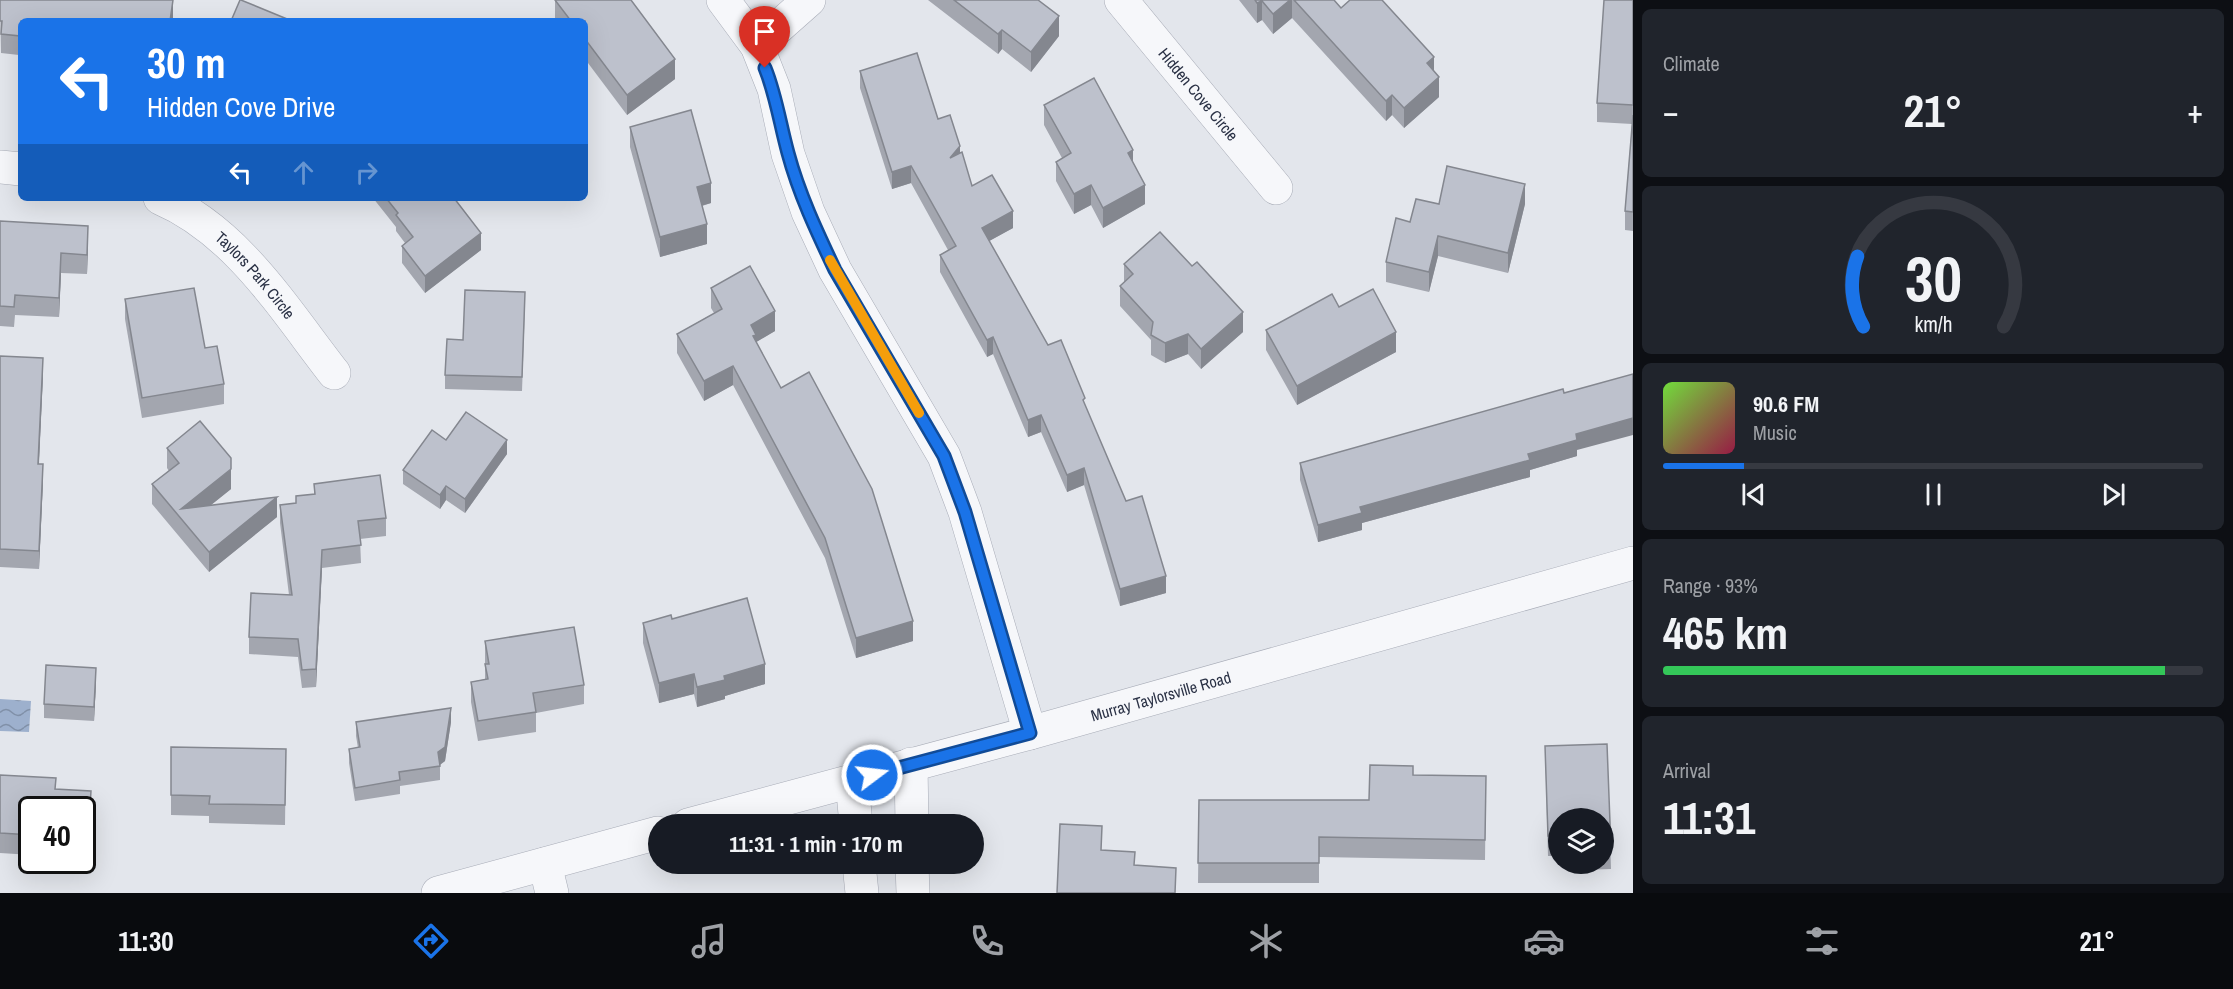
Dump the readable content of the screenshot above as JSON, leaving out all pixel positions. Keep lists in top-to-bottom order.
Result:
{
  "streets": {
    "street": ["Hidden Cove Circle", "Taylors Park Circle", "Murray Taylorsville Road"]
  },
  "page": {
    "tile": [
      "Climate",
      ["Range · 93%", "465 km"],
      ["Arrival", "11:31"]
    ],
    "turn": ["30 m", "Hidden Cove Drive"],
    "heat": ["−", "21°", "+"],
    "song": ["90.6 FM", "Music"],
    "limit": "40",
    "trip": "11:31 · 1 min · 170 m",
    "tabs": ["11:30", "21°"],
    "gauge": ["30", "km/h"]
  }
}
